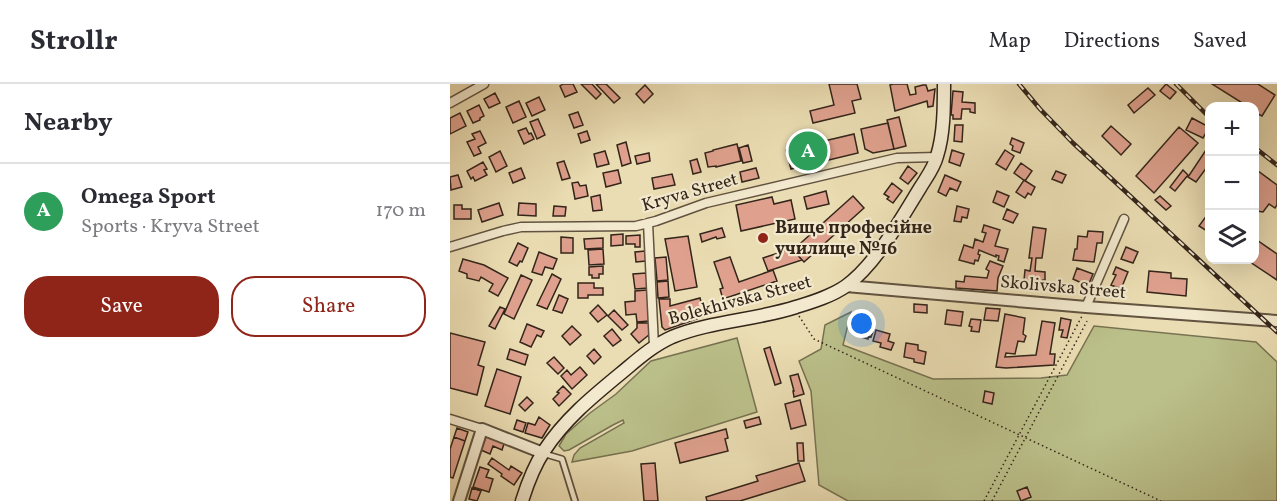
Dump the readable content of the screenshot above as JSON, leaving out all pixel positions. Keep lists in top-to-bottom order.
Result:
{
  "streets": {
    "main road": ["Bolekhivska Street"],
    "street": ["Kryva Street", "Skolivska Street"]
  },
  "crossings": [
    ["Kryva Street", "Bolekhivska Street"],
    ["Skolivska Street", "Bolekhivska Street"]
  ],
  "places": ["Вище професійне училище №16"],
  "page": {
    "header": "Strollr",
    "nav": ["Map", "Directions", "Saved"],
    "heading": "Nearby",
    "map_buttons": ["+", "−"],
    "pins": "A",
    "list": [
      {
        "mark": "A",
        "name": "Omega Sport",
        "note": "Sports · Kryva Street",
        "value": "170 m"
      }
    ],
    "buttons": ["Save", "Share"]
  }
}
